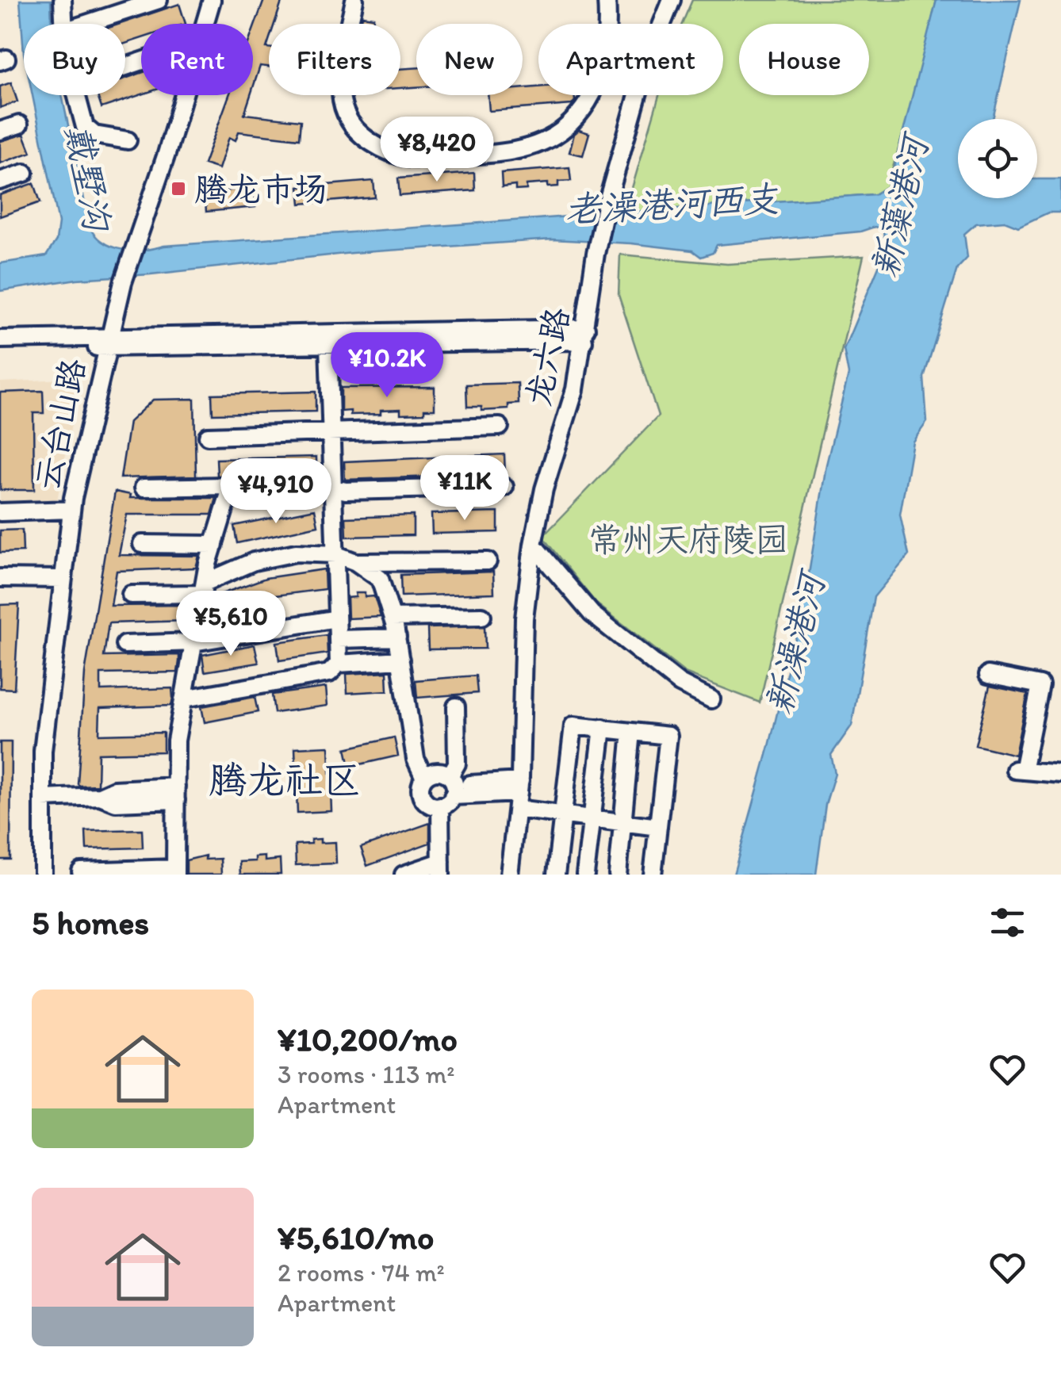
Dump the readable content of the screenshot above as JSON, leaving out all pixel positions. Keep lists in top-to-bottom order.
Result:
{
  "streets": {
    "street": ["龙六路", "云台山路"]
  },
  "districts": ["腾龙社区"],
  "water": [
    "戴墅沟",
    "老澡港河西支",
    "新藻港河",
    "新澡港河"
  ],
  "parks": ["常州天府陵园"],
  "places": {
    "transit": ["腾龙市场"]
  },
  "page": {
    "chip": [
      "Buy",
      "Rent",
      "Filters",
      "New",
      "Apartment",
      "House"
    ],
    "price": [
      "¥8,420",
      "¥10.2K",
      "¥11K",
      "¥4,910",
      "¥5,610"
    ],
    "heading": "5 homes",
    "list": [
      {
        "name": "¥10,200/mo",
        "note": "3 rooms · 113 m² · Apartment"
      },
      {
        "name": "¥5,610/mo",
        "note": "2 rooms · 74 m² · Apartment"
      }
    ]
  }
}
